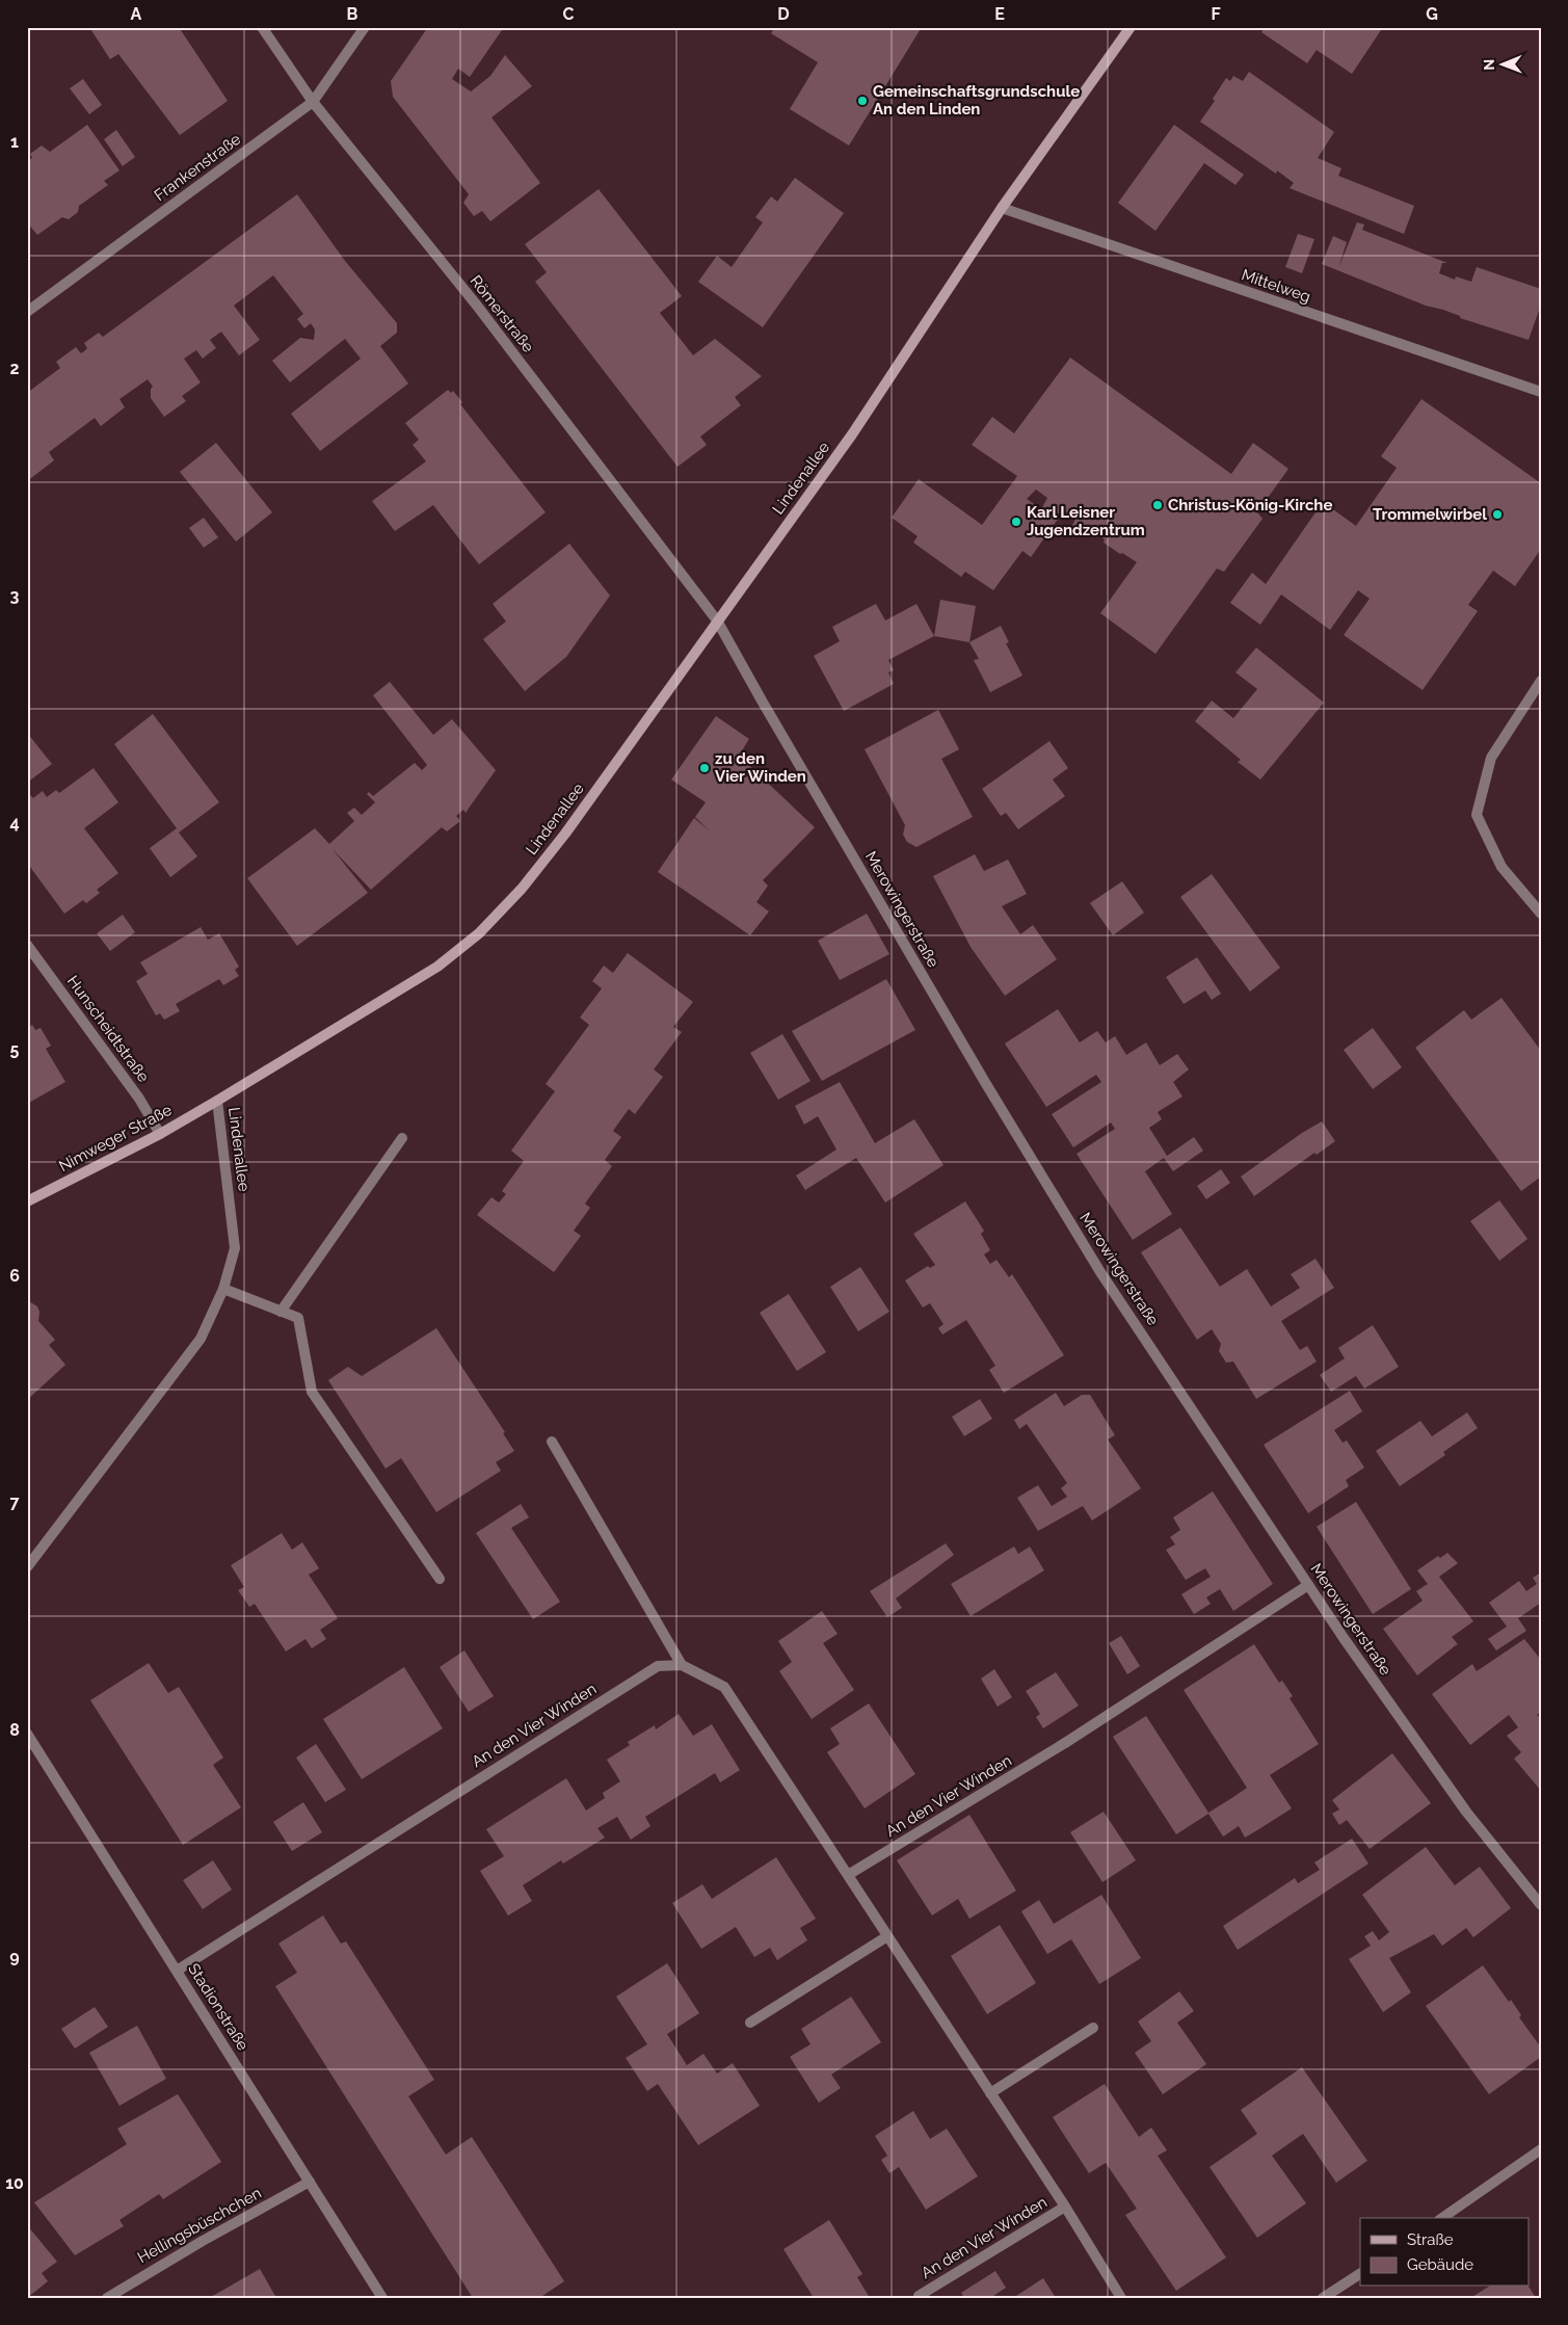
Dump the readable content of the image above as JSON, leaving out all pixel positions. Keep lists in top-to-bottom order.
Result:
{
  "streets": {
    "main road": ["Lindenallee", "Nimweger Straße"],
    "street": [
      "Frankenstraße",
      "Mittelweg",
      "Römerstraße",
      "Merowingerstraße",
      "Hunscheidtstraße",
      "An den Vier Winden",
      "Stadionstraße",
      "Hellingsbüschchen"
    ]
  },
  "crossings": [
    ["Frankenstraße", "Römerstraße"],
    ["Mittelweg", "Lindenallee"],
    ["Römerstraße", "Lindenallee"],
    ["Römerstraße", "Merowingerstraße"],
    ["Lindenallee", "Merowingerstraße"],
    ["Lindenallee", "Nimweger Straße"],
    ["Merowingerstraße", "An den Vier Winden"],
    ["Hunscheidtstraße", "Nimweger Straße"],
    ["An den Vier Winden", "Stadionstraße"],
    ["Stadionstraße", "Hellingsbüschchen"]
  ],
  "places": [
    "Gemeinschaftsgrundschule An den Linden",
    "Christus-König-Kirche",
    "Trommelwirbel",
    "Karl Leisner Jugendzentrum",
    "zu den Vier Winden"
  ],
  "legend": ["Straße", "Gebäude"],
  "north": "left",
  "grid": {
    "columns": [
      "A",
      "B",
      "C",
      "D",
      "E",
      "F",
      "G"
    ],
    "rows": [
      "1",
      "2",
      "3",
      "4",
      "5",
      "6",
      "7",
      "8",
      "9",
      "10"
    ]
  }
}
